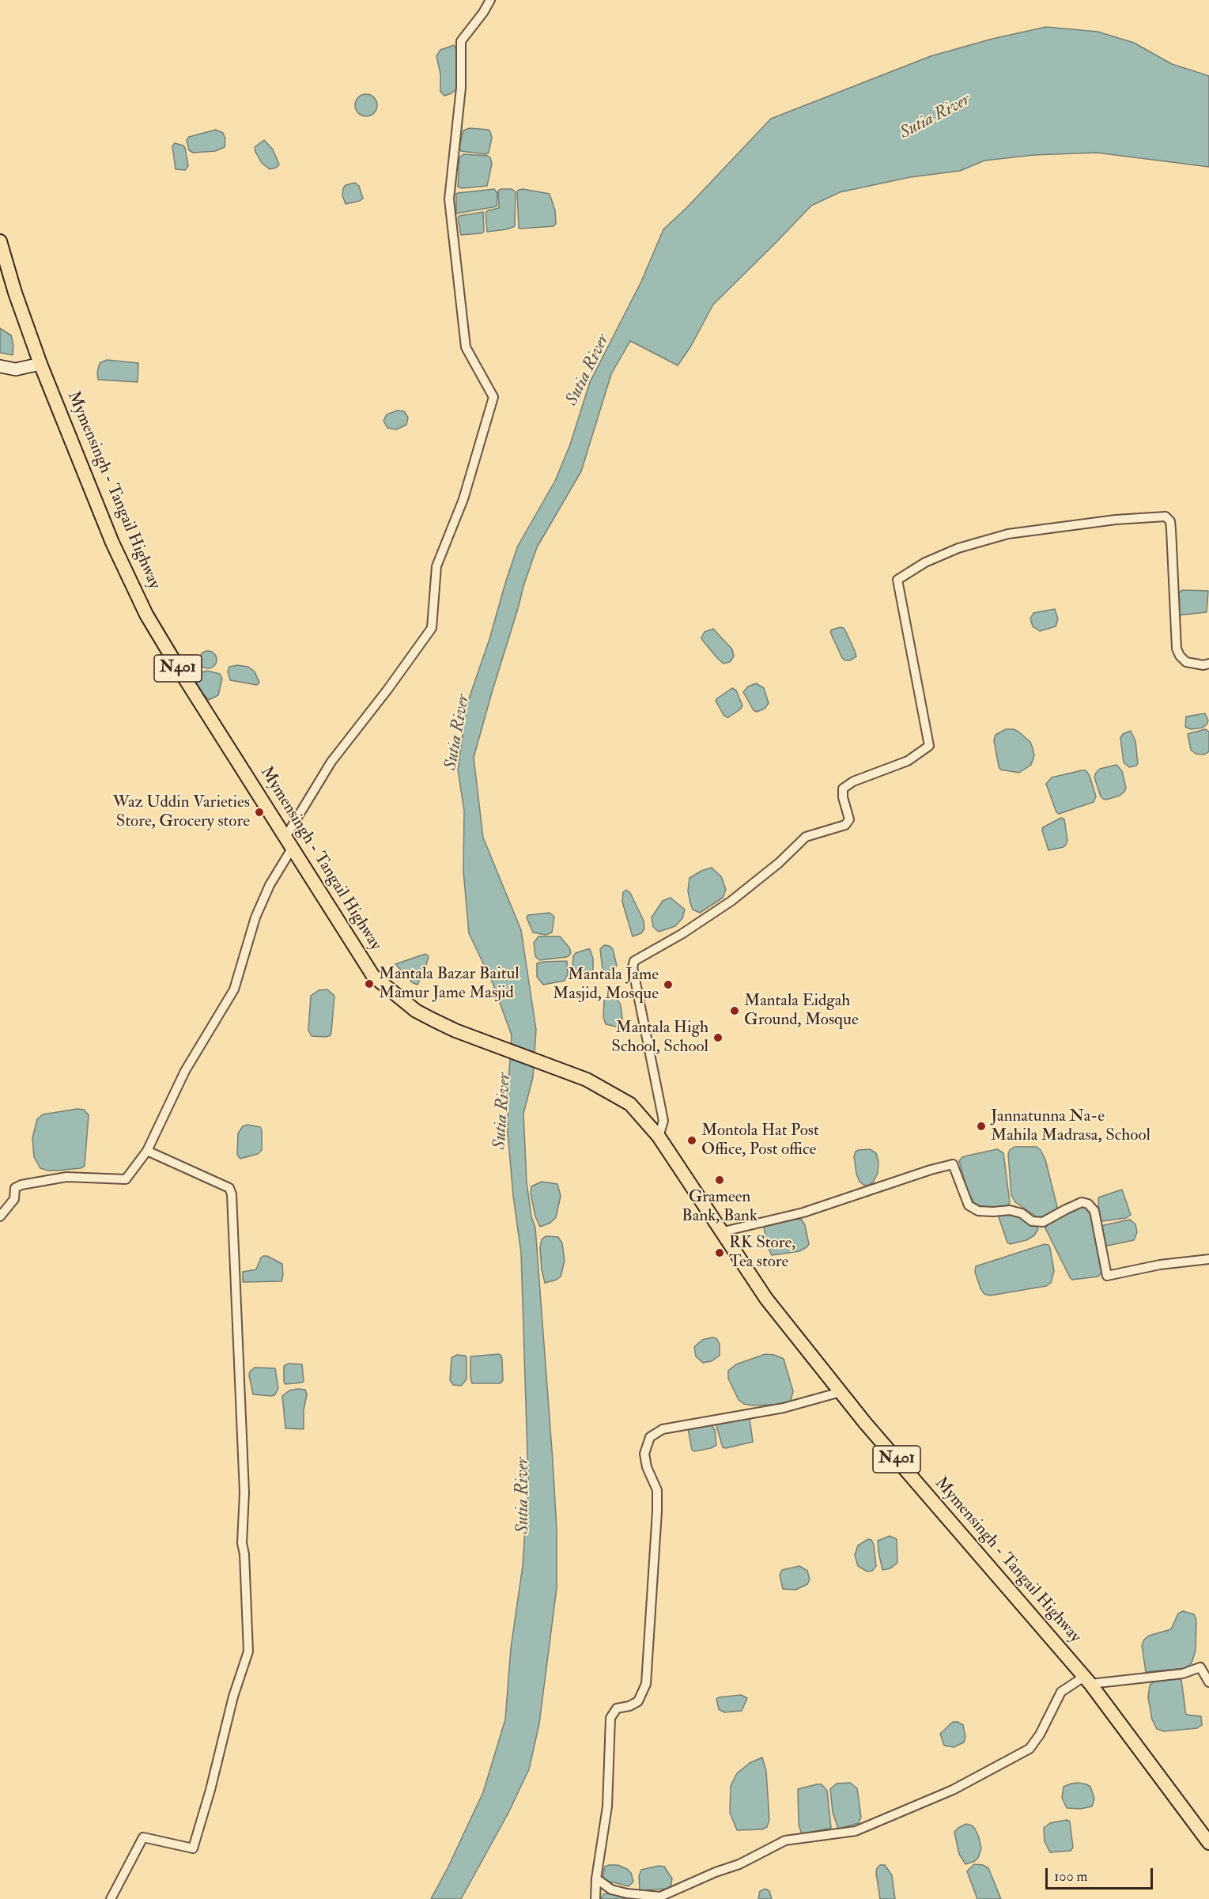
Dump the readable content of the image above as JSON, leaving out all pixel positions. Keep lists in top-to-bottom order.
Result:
{
  "streets": {
    "highway": ["Mymensingh - Tangail Highway", "N401"]
  },
  "water": ["Sutia River"],
  "places": [
    "Waz Uddin Varieties Store, Grocery store",
    "Mantala Bazar Baitul Mamur Jame Masjid",
    "Mantala Jame Masjid, Mosque",
    "Mantala Eidgah Ground, Mosque",
    "Mantala High School, School",
    "Jannatunna Na-e Mahila Madrasa, School",
    "Montola Hat Post Office, Post office",
    "Grameen Bank, Bank",
    "RK Store, Tea store"
  ],
  "scale_bar": "100 m"
}
